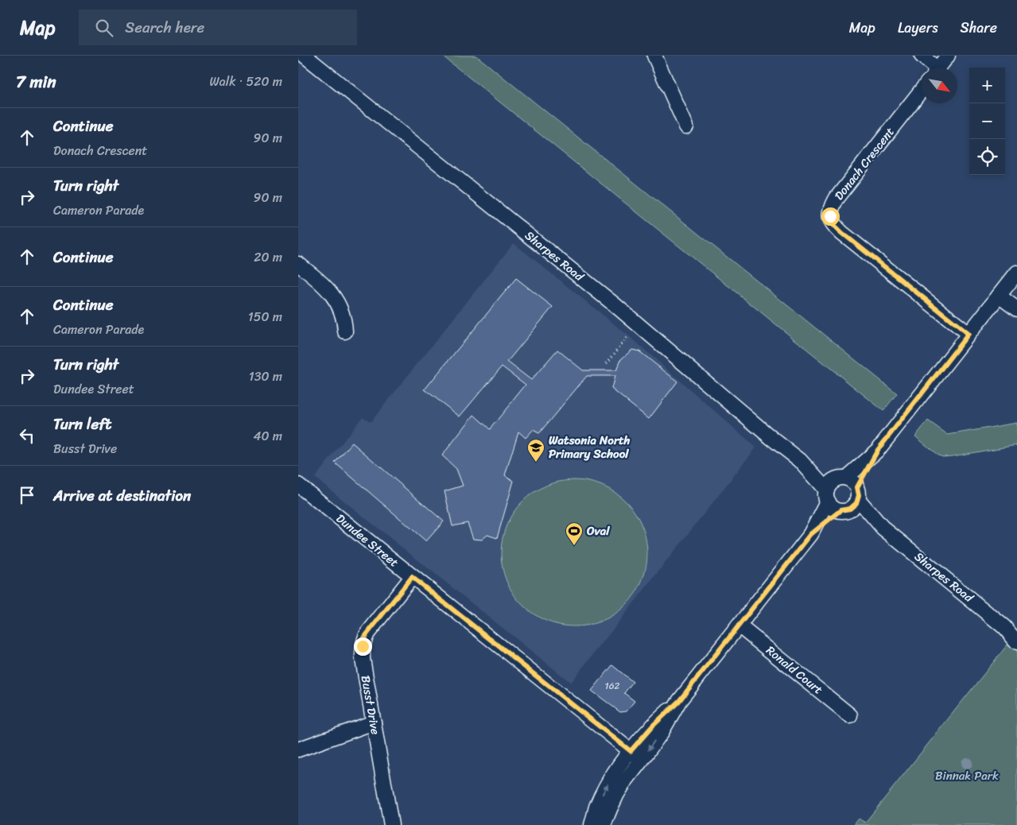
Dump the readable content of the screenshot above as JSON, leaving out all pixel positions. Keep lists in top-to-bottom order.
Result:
{
  "streets": {
    "street": [
      "Donach Crescent",
      "Sharpes Road",
      "Dundee Street",
      "Ronald Court",
      "Busst Drive"
    ]
  },
  "crossings": [
    ["Dundee Street", "Busst Drive"]
  ],
  "parks": ["Binnak Park"],
  "places": {
    "school or university": ["Watsonia North Primary School"],
    "sports": ["Oval"]
  },
  "house_numbers": ["162"],
  "north": "bottom right",
  "page": {
    "header": "Map",
    "search": "Search here",
    "nav": ["Map", "Layers", "Share"],
    "heading": ["7 min", "Walk · 520 m"],
    "map_buttons": ["+", "−"],
    "list": [
      ["Continue", "Donach Crescent", "90 m"],
      ["Turn right", "Cameron Parade", "90 m"],
      ["Continue", "20 m"],
      ["Continue", "Cameron Parade", "150 m"],
      ["Turn right", "Dundee Street", "130 m"],
      ["Turn left", "Busst Drive", "40 m"],
      "Arrive at destination"
    ]
  }
}
